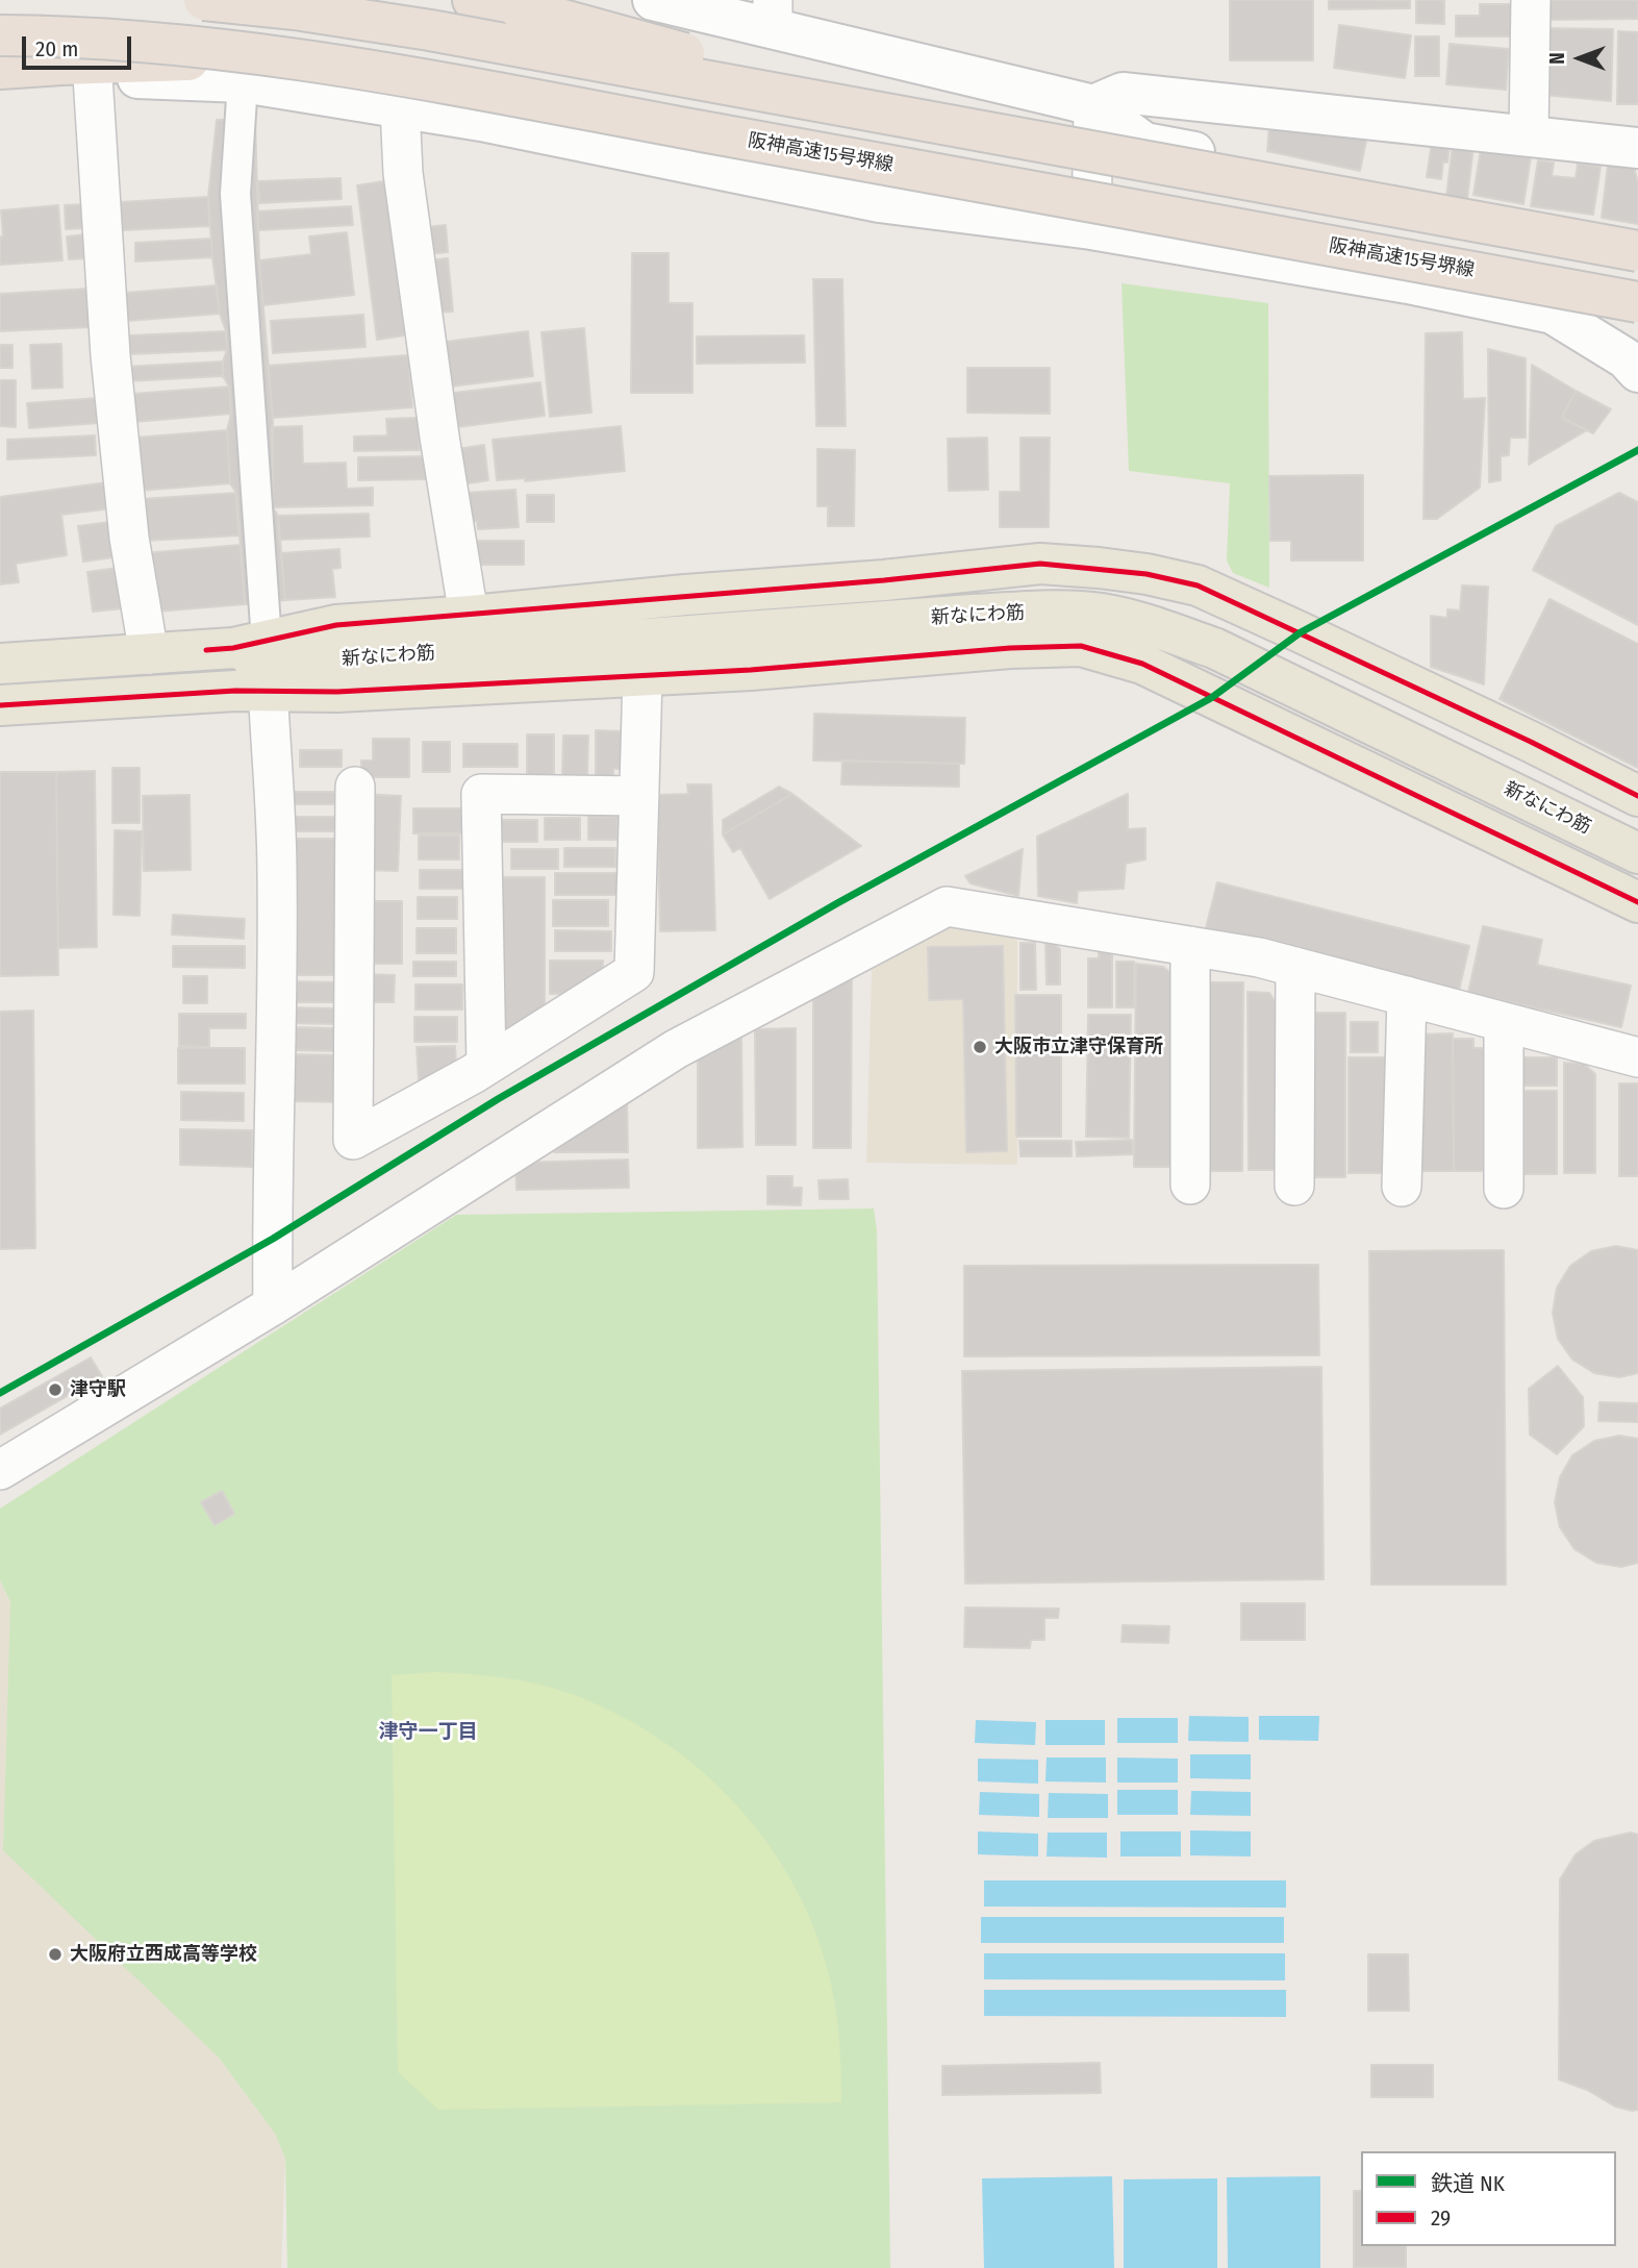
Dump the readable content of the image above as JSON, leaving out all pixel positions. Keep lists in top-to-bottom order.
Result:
{
  "streets": {
    "highway": ["阪神高速15号堺線"],
    "main road": ["新なにわ筋"]
  },
  "districts": ["津守一丁目"],
  "places": ["大阪市立津守保育所", "津守駅", "大阪府立西成高等学校"],
  "lines": ["rail line NK", "transit line 29"],
  "legend": ["鉄道 NK", "29"],
  "scale_bar": "20 m",
  "north": "left"
}
